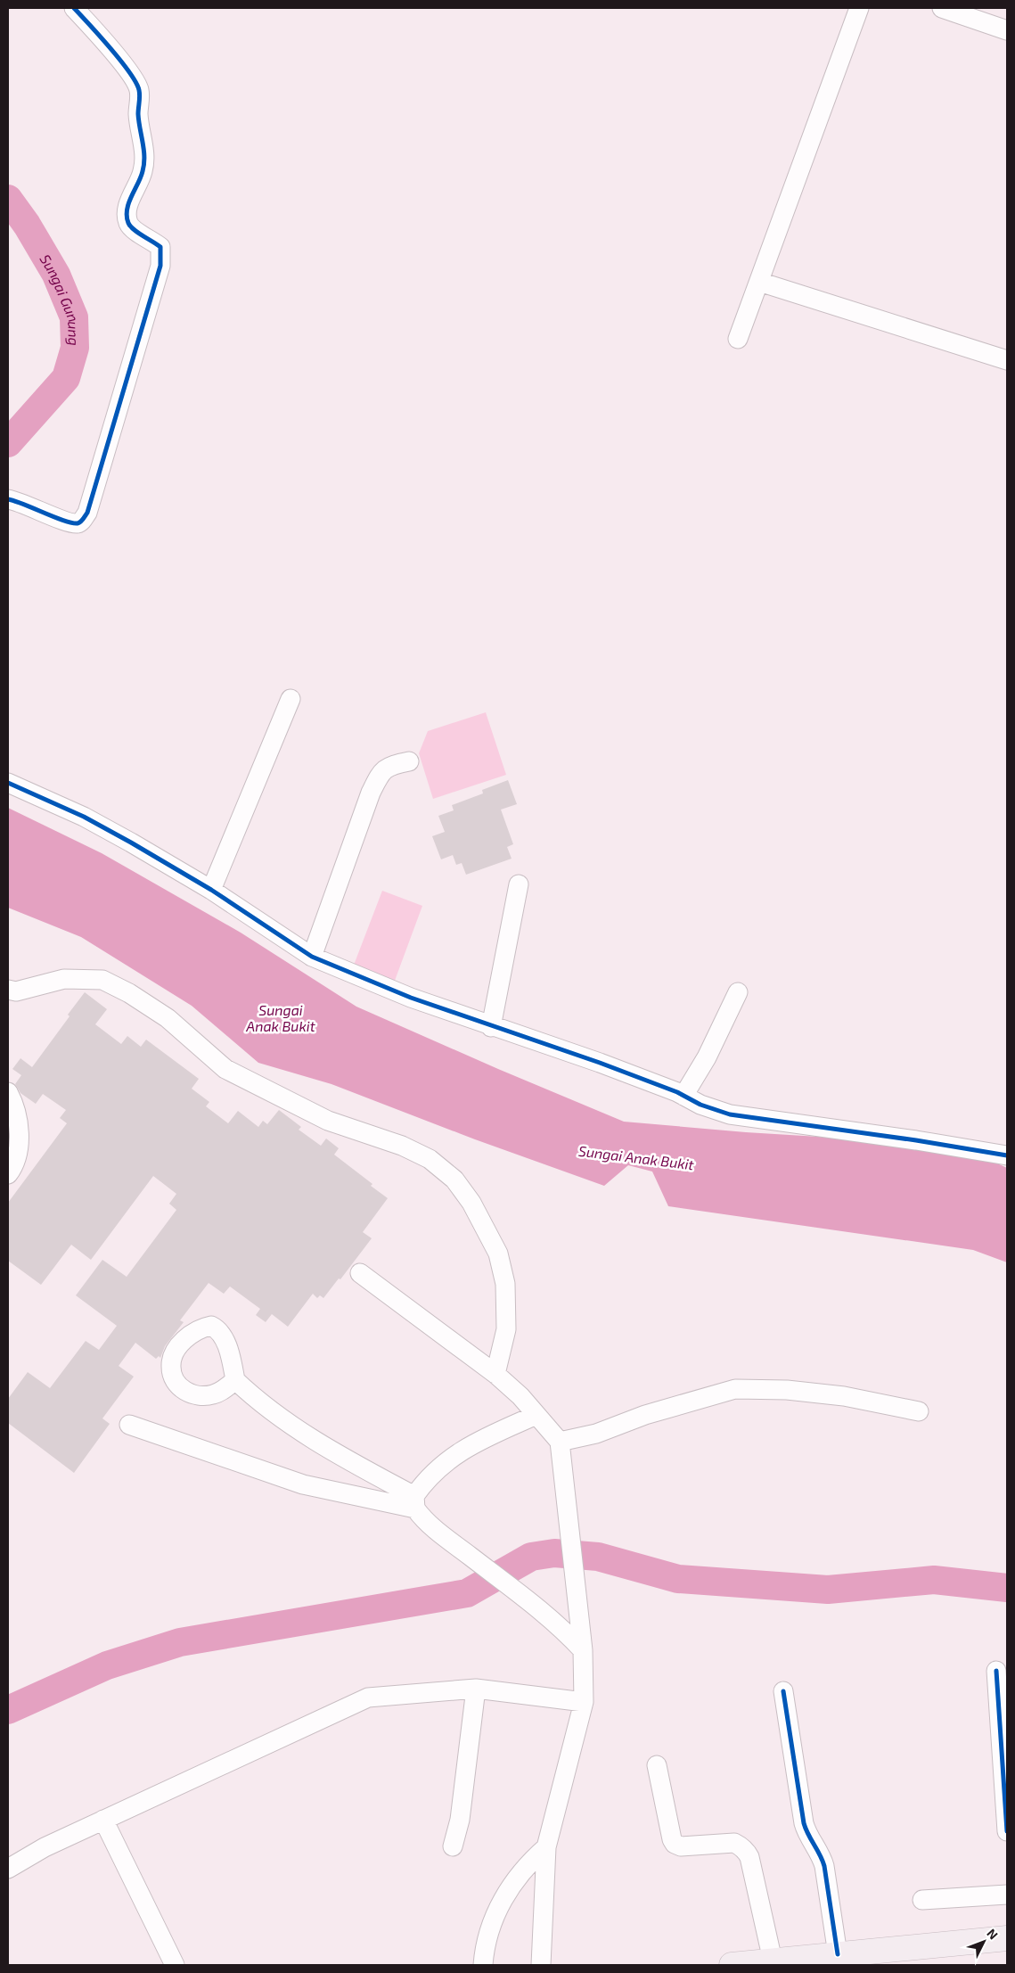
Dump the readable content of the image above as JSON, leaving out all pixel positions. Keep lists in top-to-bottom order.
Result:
{
  "water": ["Sungai Gunung", "Sungai Anak Bukit"],
  "north": "top right"
}
